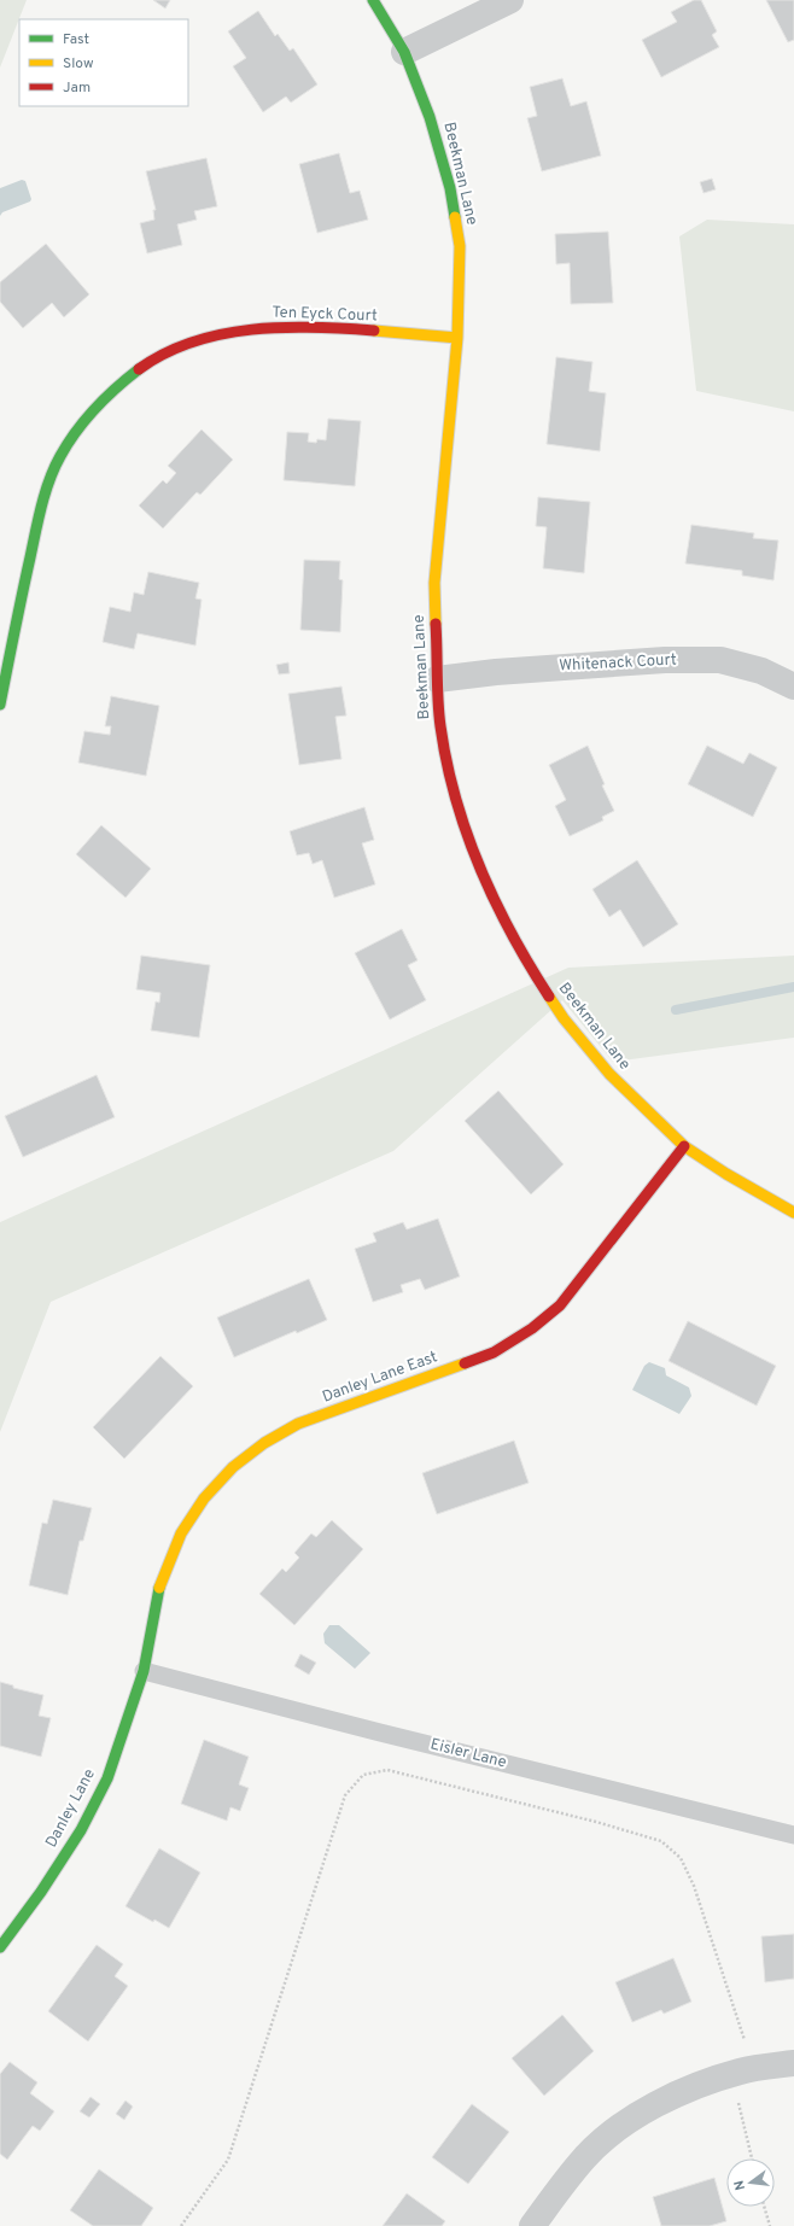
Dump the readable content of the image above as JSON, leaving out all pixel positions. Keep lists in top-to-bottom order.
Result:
{
  "streets": {
    "street": [
      "Beekman Lane",
      "Ten Eyck Court",
      "Whitenack Court",
      "Danley Lane East",
      "Danley Lane"
    ],
    "lane": ["Eisler Lane"]
  },
  "crossings": [
    ["Beekman Lane", "Ten Eyck Court"],
    ["Beekman Lane", "Whitenack Court"],
    ["Beekman Lane", "Danley Lane East"],
    ["Danley Lane East", "Eisler Lane"],
    ["Danley Lane East", "Danley Lane"],
    ["Eisler Lane", "Danley Lane"]
  ],
  "legend": ["Fast", "Slow", "Jam"],
  "north": "left"
}
